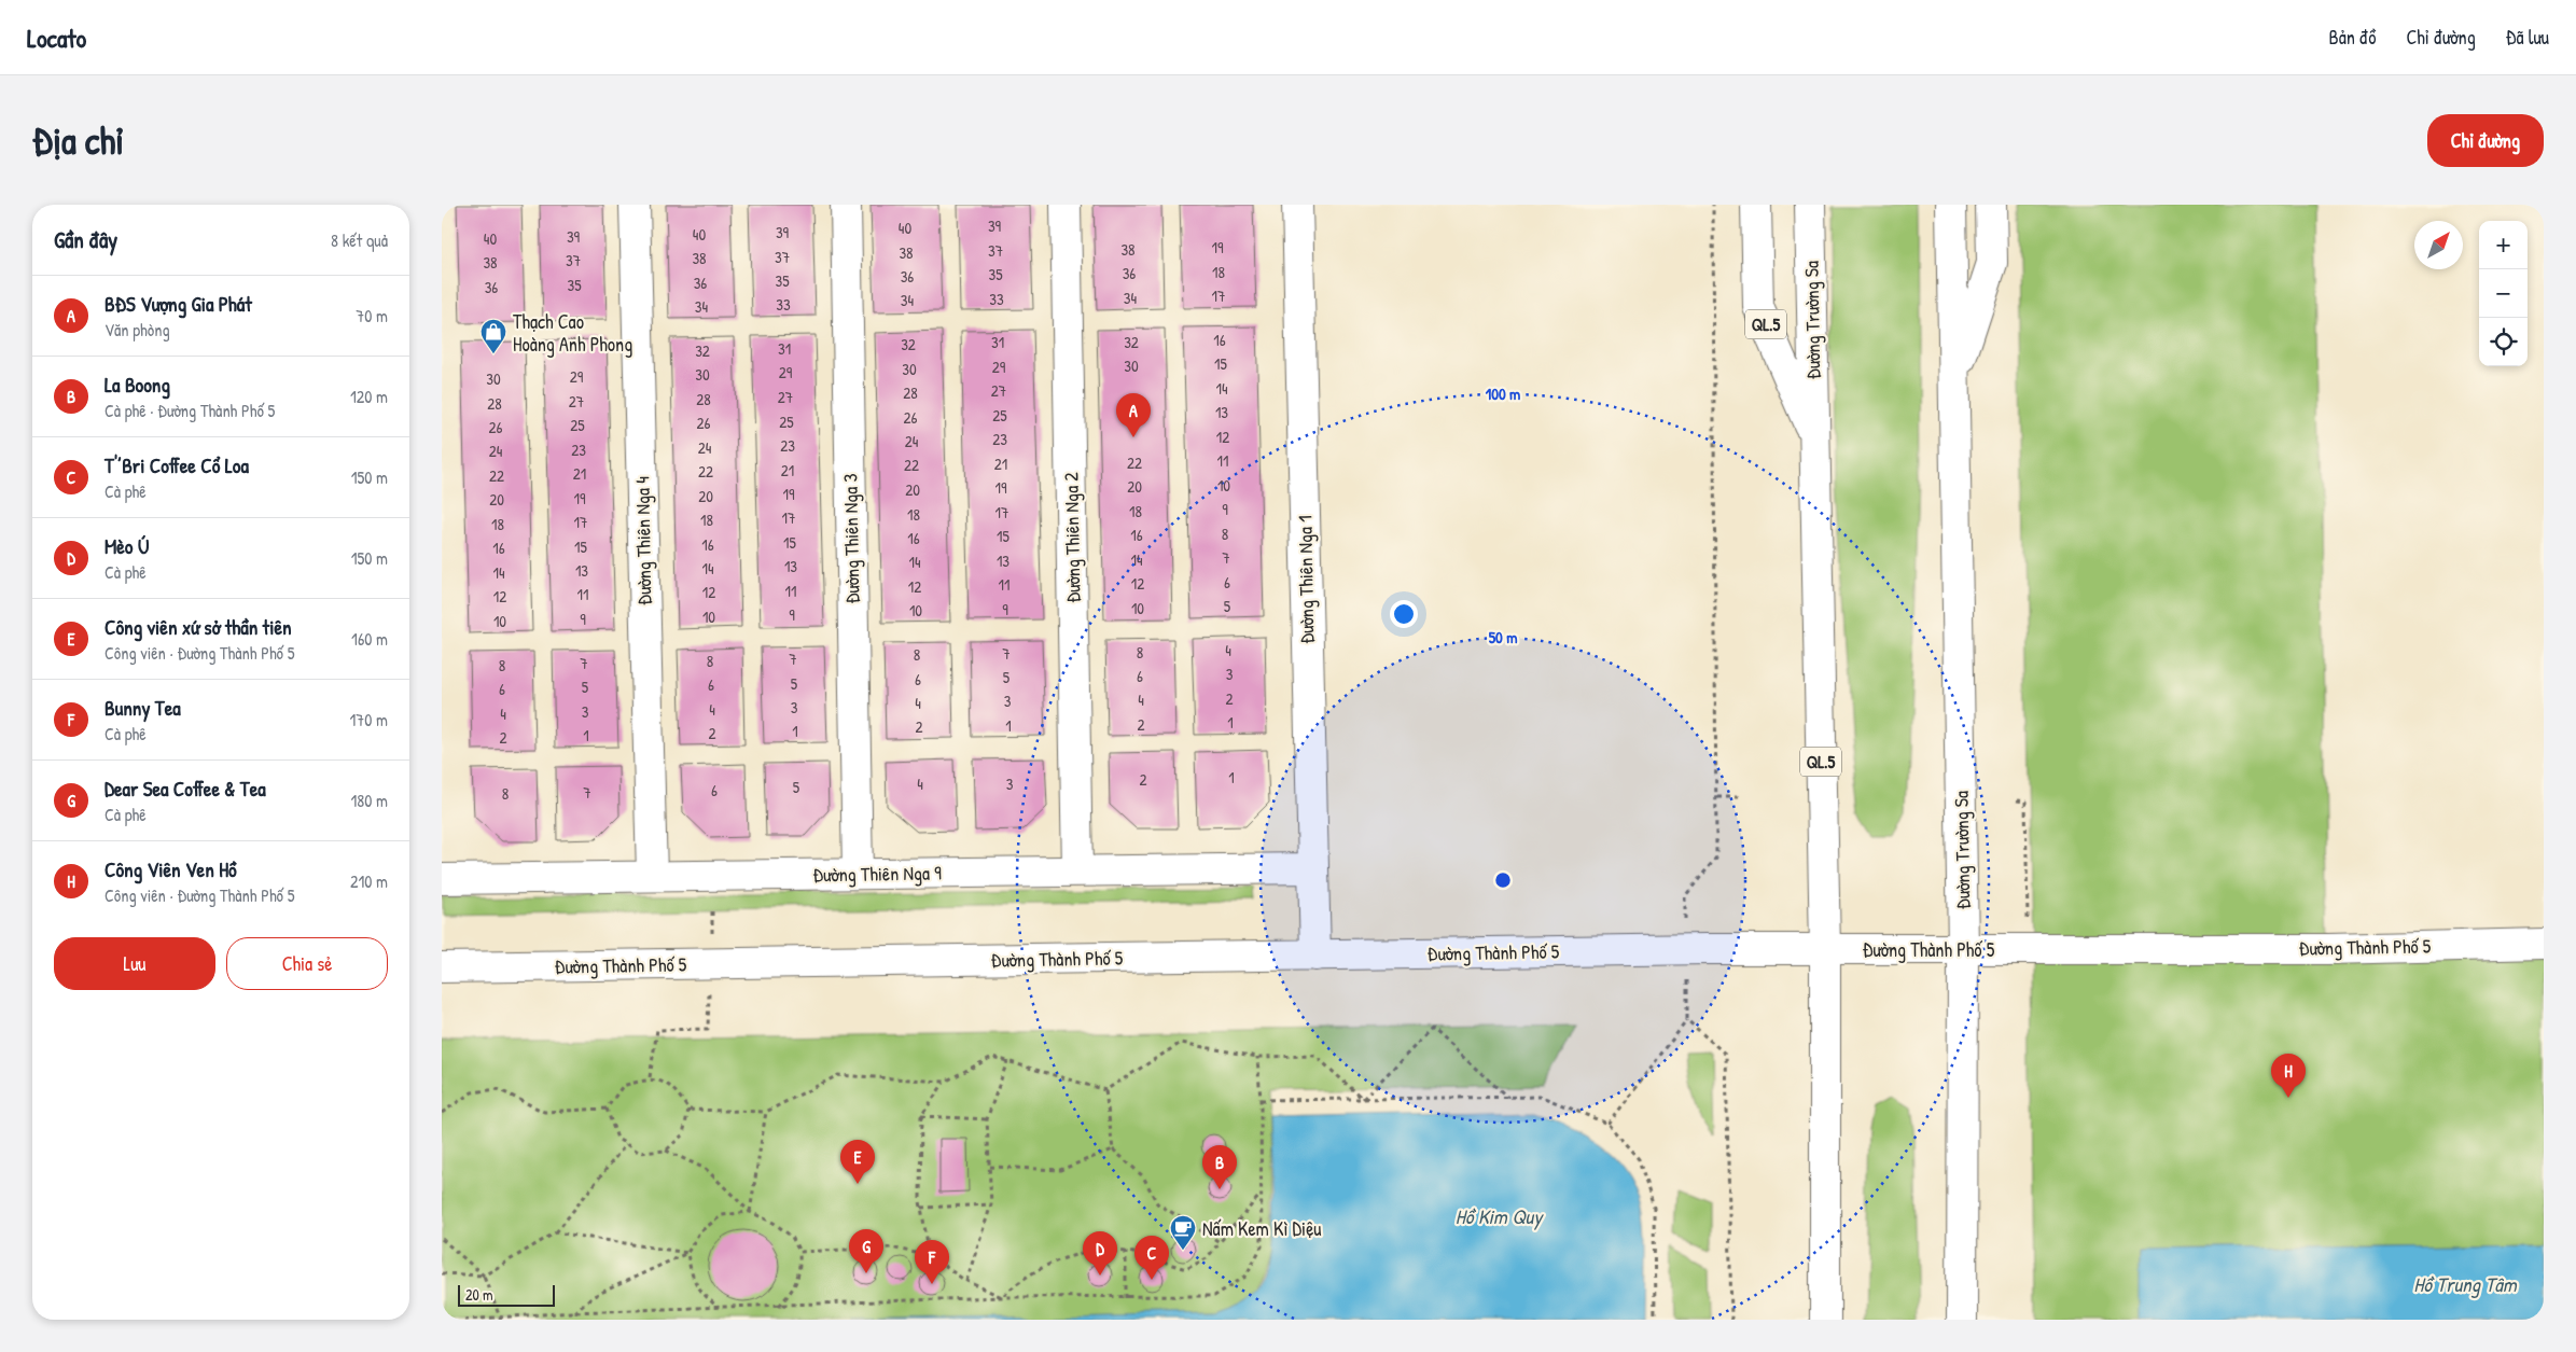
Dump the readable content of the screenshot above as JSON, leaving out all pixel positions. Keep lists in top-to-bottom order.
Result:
{
  "streets": {
    "main road": [
      "Đường Trường Sa",
      "QL.5",
      "Đường Thiên Nga 2",
      "Đường Thiên Nga 3",
      "Đường Thiên Nga 4",
      "Đường Thiên Nga 1",
      "Đường Thiên Nga 9",
      "Đường Thành Phố 5"
    ]
  },
  "crossings": [
    ["Đường Trường Sa", "Đường Thành Phố 5"],
    ["Đường Thiên Nga 2", "Đường Thiên Nga 9"],
    ["Đường Thiên Nga 3", "Đường Thiên Nga 9"],
    ["Đường Thiên Nga 4", "Đường Thiên Nga 9"],
    ["Đường Thiên Nga 1", "Đường Thiên Nga 9"],
    ["Đường Thiên Nga 1", "Đường Thành Phố 5"]
  ],
  "water": ["Hồ Kim Quy", "Hồ Trung Tâm"],
  "places": {
    "shop": ["Thạch Cao Hoàng Anh Phong"],
    "cafe": ["Nấm Kem Kì Diệu"]
  },
  "house_numbers": [
    "39",
    "40",
    "39",
    "40",
    "39",
    "40",
    "19",
    "38",
    "37",
    "38",
    "37",
    "38",
    "37",
    "38",
    "18",
    "36",
    "35",
    "36",
    "35",
    "36",
    "35",
    "36",
    "17",
    "34",
    "33",
    "34",
    "33",
    "34",
    "16",
    "31",
    "32",
    "32",
    "31",
    "32",
    "15",
    "30",
    "29",
    "30",
    "29",
    "30",
    "29",
    "30",
    "14",
    "27",
    "28",
    "27",
    "28",
    "27",
    "28",
    "13",
    "25",
    "26",
    "25",
    "26",
    "25",
    "26",
    "12",
    "23",
    "24",
    "23",
    "24",
    "23",
    "24",
    "11",
    "22",
    "21",
    "22",
    "21",
    "22",
    "21",
    "22",
    "10",
    "20",
    "19",
    "20",
    "19",
    "20",
    "19",
    "20",
    "9",
    "18",
    "17",
    "18",
    "17",
    "18",
    "17",
    "18",
    "8",
    "16",
    "15",
    "16",
    "15",
    "16",
    "15",
    "16",
    "7",
    "14",
    "13",
    "14",
    "13",
    "14",
    "13",
    "14",
    "6",
    "12",
    "11",
    "12",
    "11",
    "12",
    "11",
    "12",
    "5",
    "10",
    "9",
    "10",
    "9",
    "10",
    "9",
    "10",
    "4",
    "8",
    "7",
    "8",
    "7",
    "8",
    "7",
    "8",
    "3",
    "6",
    "5",
    "6",
    "5",
    "6",
    "5",
    "6",
    "2",
    "4",
    "3",
    "4",
    "3",
    "4",
    "3",
    "4",
    "1",
    "2",
    "1",
    "2",
    "1",
    "2",
    "1",
    "2",
    "1",
    "2",
    "4",
    "3",
    "5",
    "6",
    "7",
    "8"
  ],
  "scale_bar": "20 m",
  "north": "top right",
  "page": {
    "header": "Locato",
    "nav": ["Bản đồ", "Chỉ đường", "Đã lưu"],
    "buttons": [
      "Chỉ đường",
      ["Lưu", "Chia sẻ"]
    ],
    "title": "Địa chỉ",
    "heading": ["Gần đây", "8 kết quả"],
    "map_buttons": ["+", "−"],
    "list": [
      {
        "mark": "A",
        "name": "BĐS Vượng Gia Phát",
        "note": "Văn phòng",
        "value": "70 m"
      },
      {
        "mark": "B",
        "name": "La Boong",
        "note": "Cà phê · Đường Thành Phố 5",
        "value": "120 m"
      },
      {
        "mark": "C",
        "name": "T'’Bri Coffee Cổ Loa",
        "note": "Cà phê",
        "value": "150 m"
      },
      {
        "mark": "D",
        "name": "Mèo Ú",
        "note": "Cà phê",
        "value": "150 m"
      },
      {
        "mark": "E",
        "name": "Công viên xứ sở thần tiên",
        "note": "Công viên · Đường Thành Phố 5",
        "value": "160 m"
      },
      {
        "mark": "F",
        "name": "Bunny Tea",
        "note": "Cà phê",
        "value": "170 m"
      },
      {
        "mark": "G",
        "name": "Dear Sea Coffee & Tea",
        "note": "Cà phê",
        "value": "180 m"
      },
      {
        "mark": "H",
        "name": "Công Viên Ven Hồ",
        "note": "Công viên · Đường Thành Phố 5",
        "value": "210 m"
      }
    ],
    "pins": [
      "A",
      "H",
      "E",
      "B",
      "G",
      "D",
      "C",
      "F"
    ],
    "scale": "20 m"
  },
  "rings": ["100 m", "50 m"]
}
